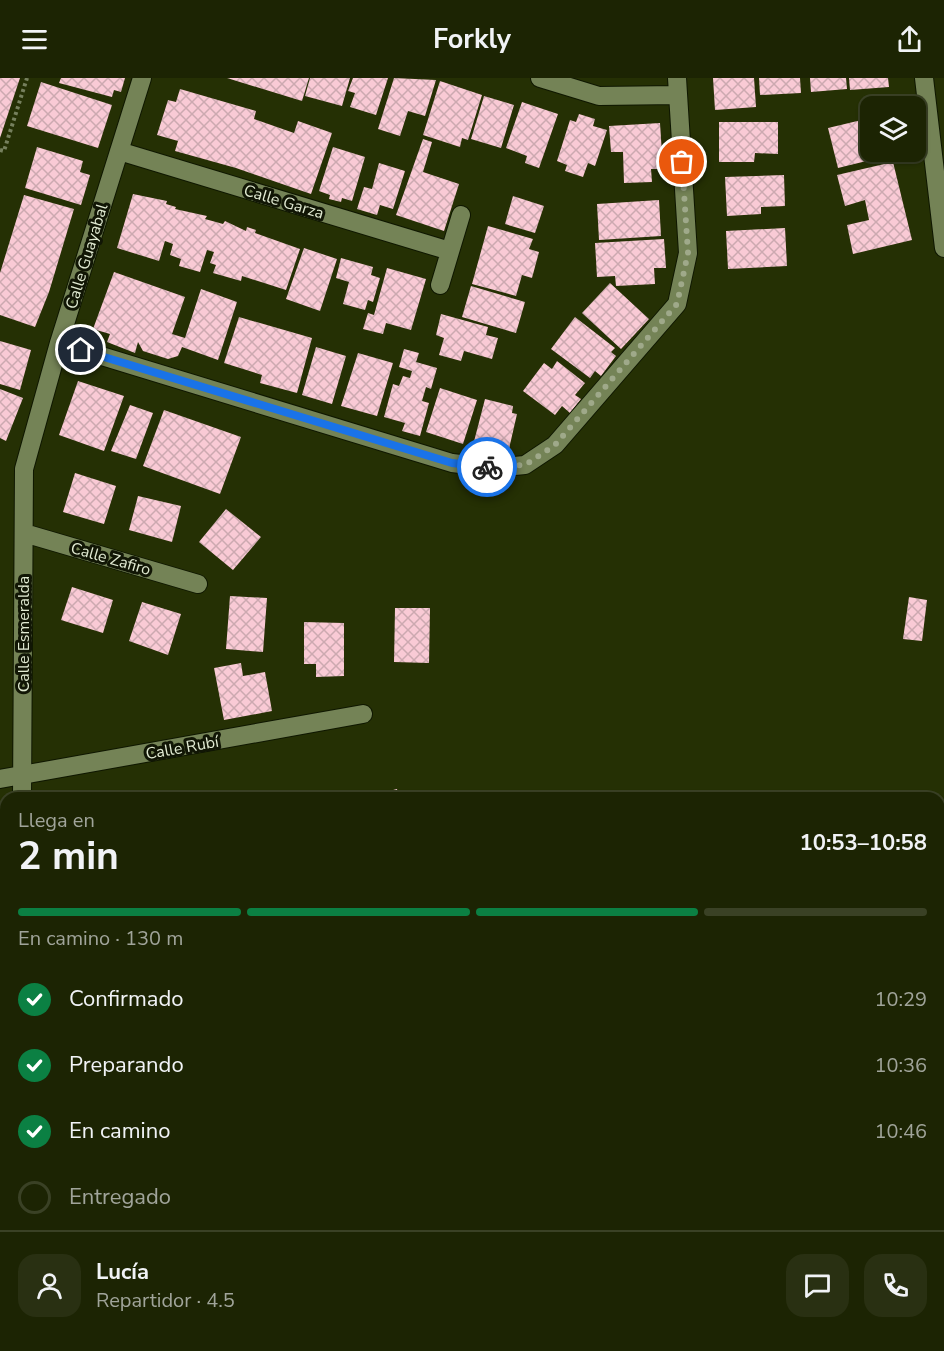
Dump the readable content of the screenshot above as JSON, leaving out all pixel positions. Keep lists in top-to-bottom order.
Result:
{
  "streets": {
    "street": [
      "Calle Garza",
      "Calle Guayabal",
      "Calle Zafiro",
      "Calle Esmeralda",
      "Calle Rubí"
    ]
  },
  "crossings": [
    ["Calle Garza", "Calle Guayabal"],
    ["Calle Guayabal", "Calle Esmeralda"],
    ["Calle Zafiro", "Calle Esmeralda"],
    ["Calle Esmeralda", "Calle Rubí"]
  ],
  "page": {
    "header": "Forkly",
    "heading": ["2 min", "Llega en", "10:53–10:58"],
    "panel": ["Lucía", "Repartidor · 4.5"],
    "bar": "En camino · 130 m",
    "list": [
      ["Confirmado", "10:29"],
      ["Preparando", "10:36"],
      ["En camino", "10:46"],
      "Entregado"
    ]
  }
}
